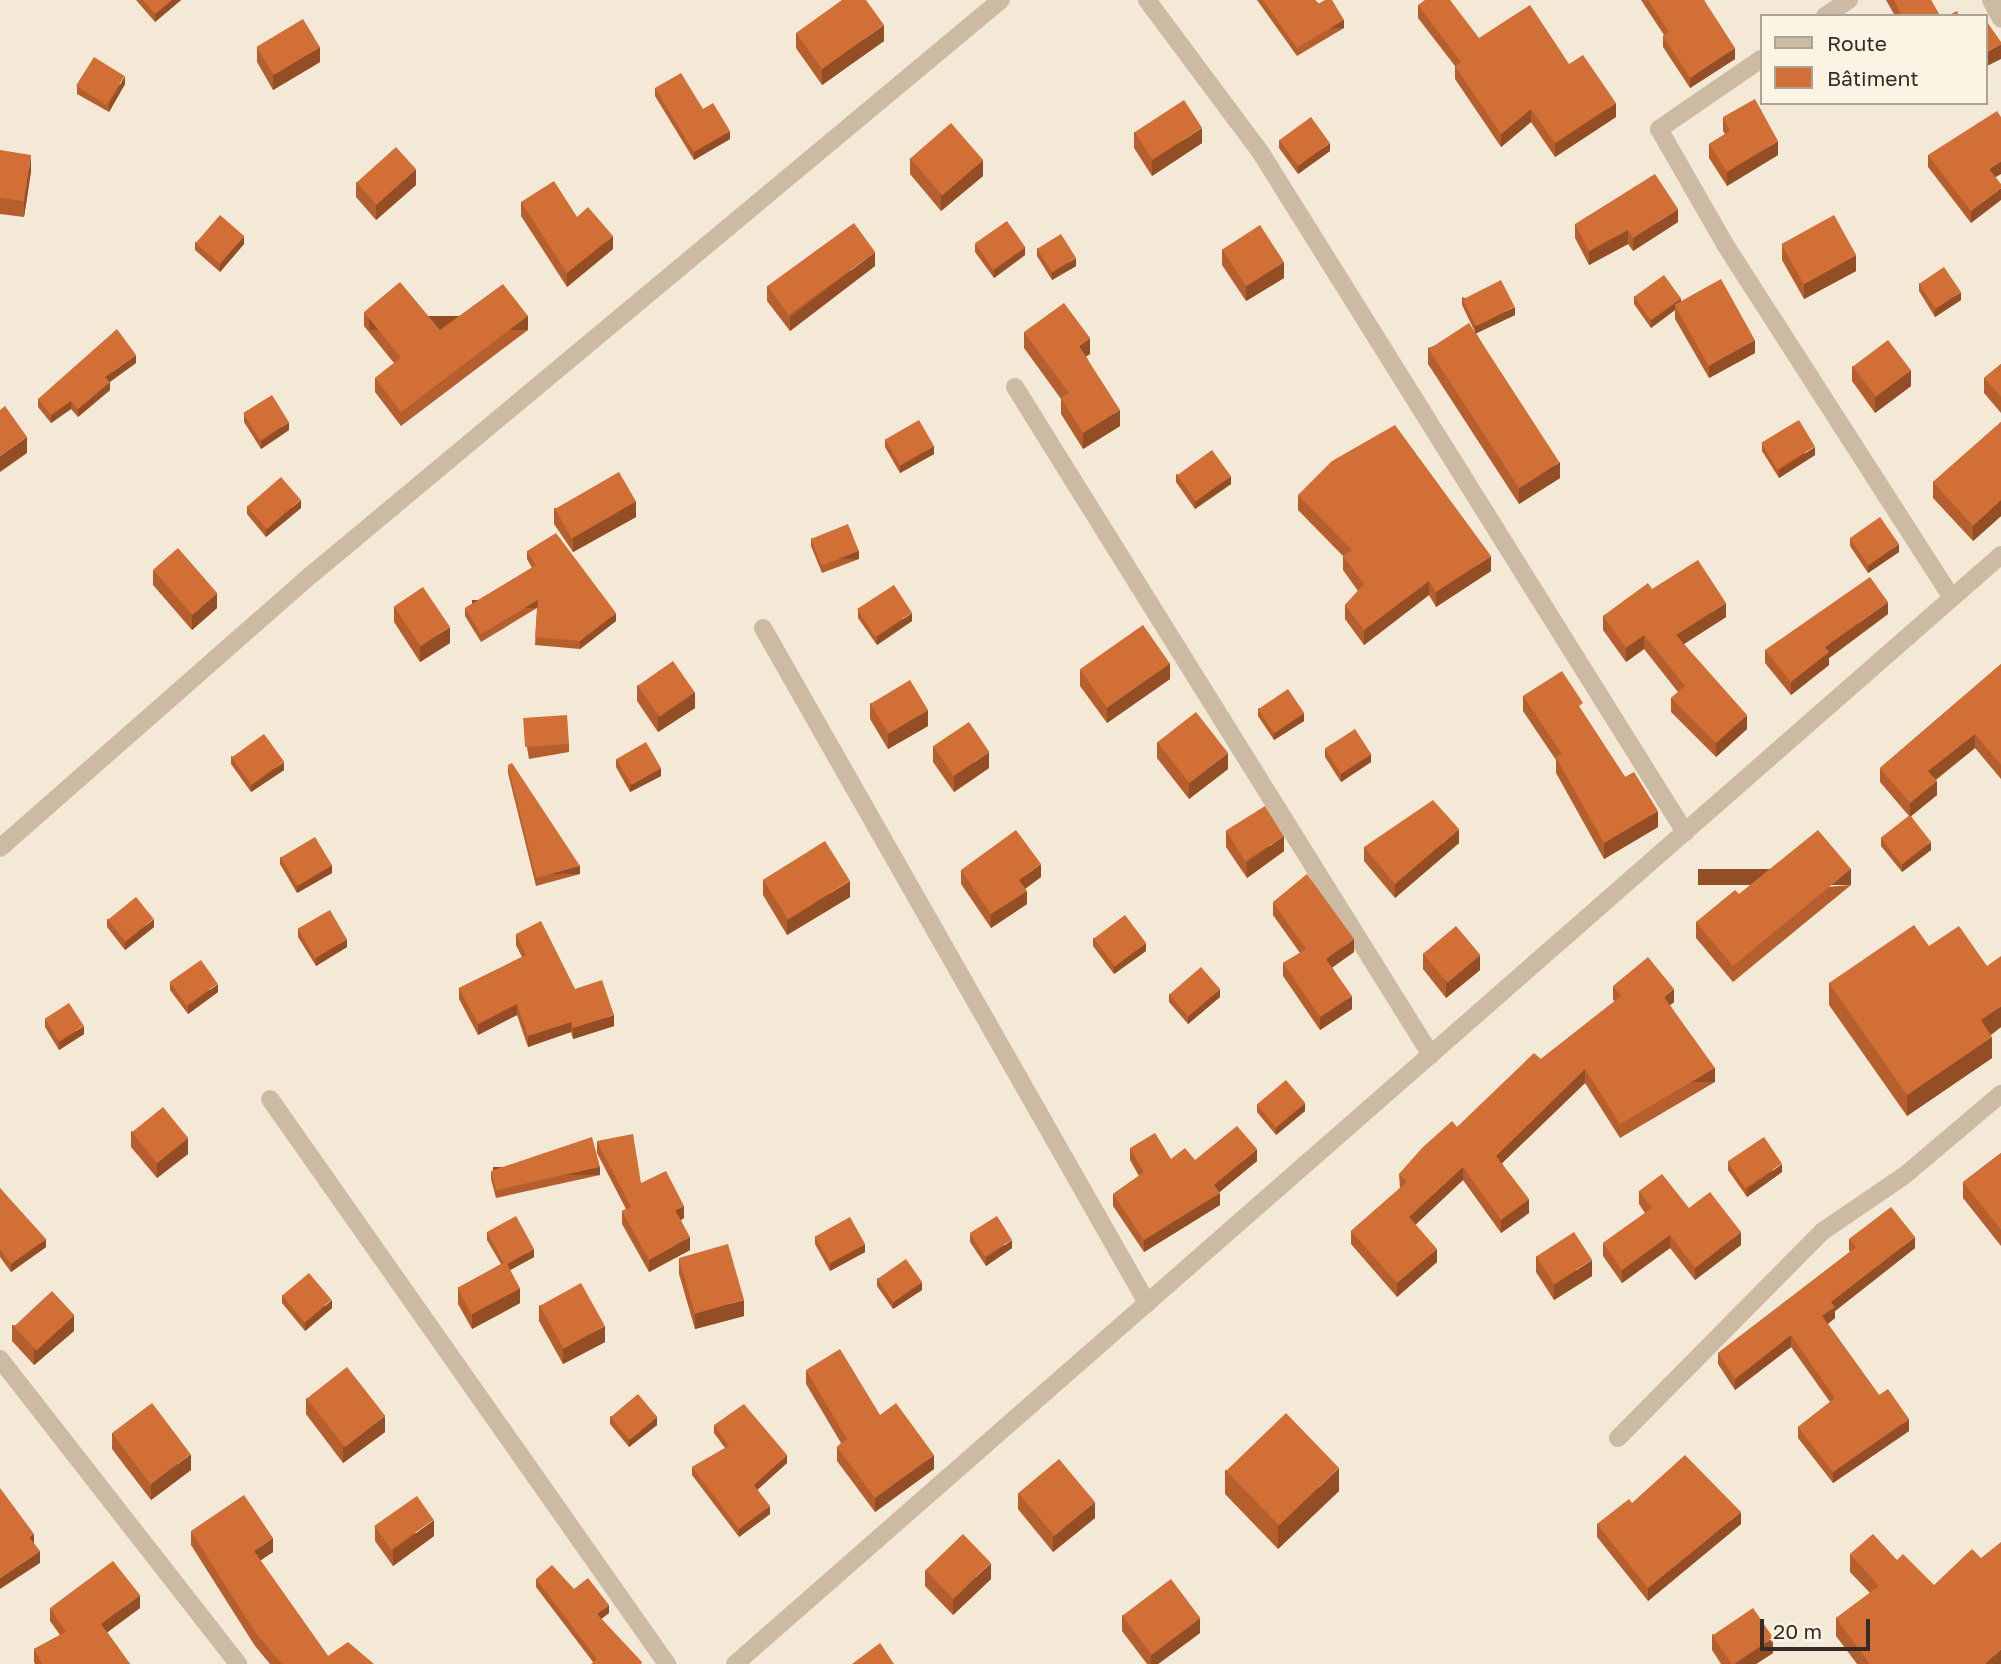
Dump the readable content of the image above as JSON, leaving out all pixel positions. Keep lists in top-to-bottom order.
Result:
{
  "legend": ["Route", "Bâtiment"],
  "scale_bar": "20 m"
}
